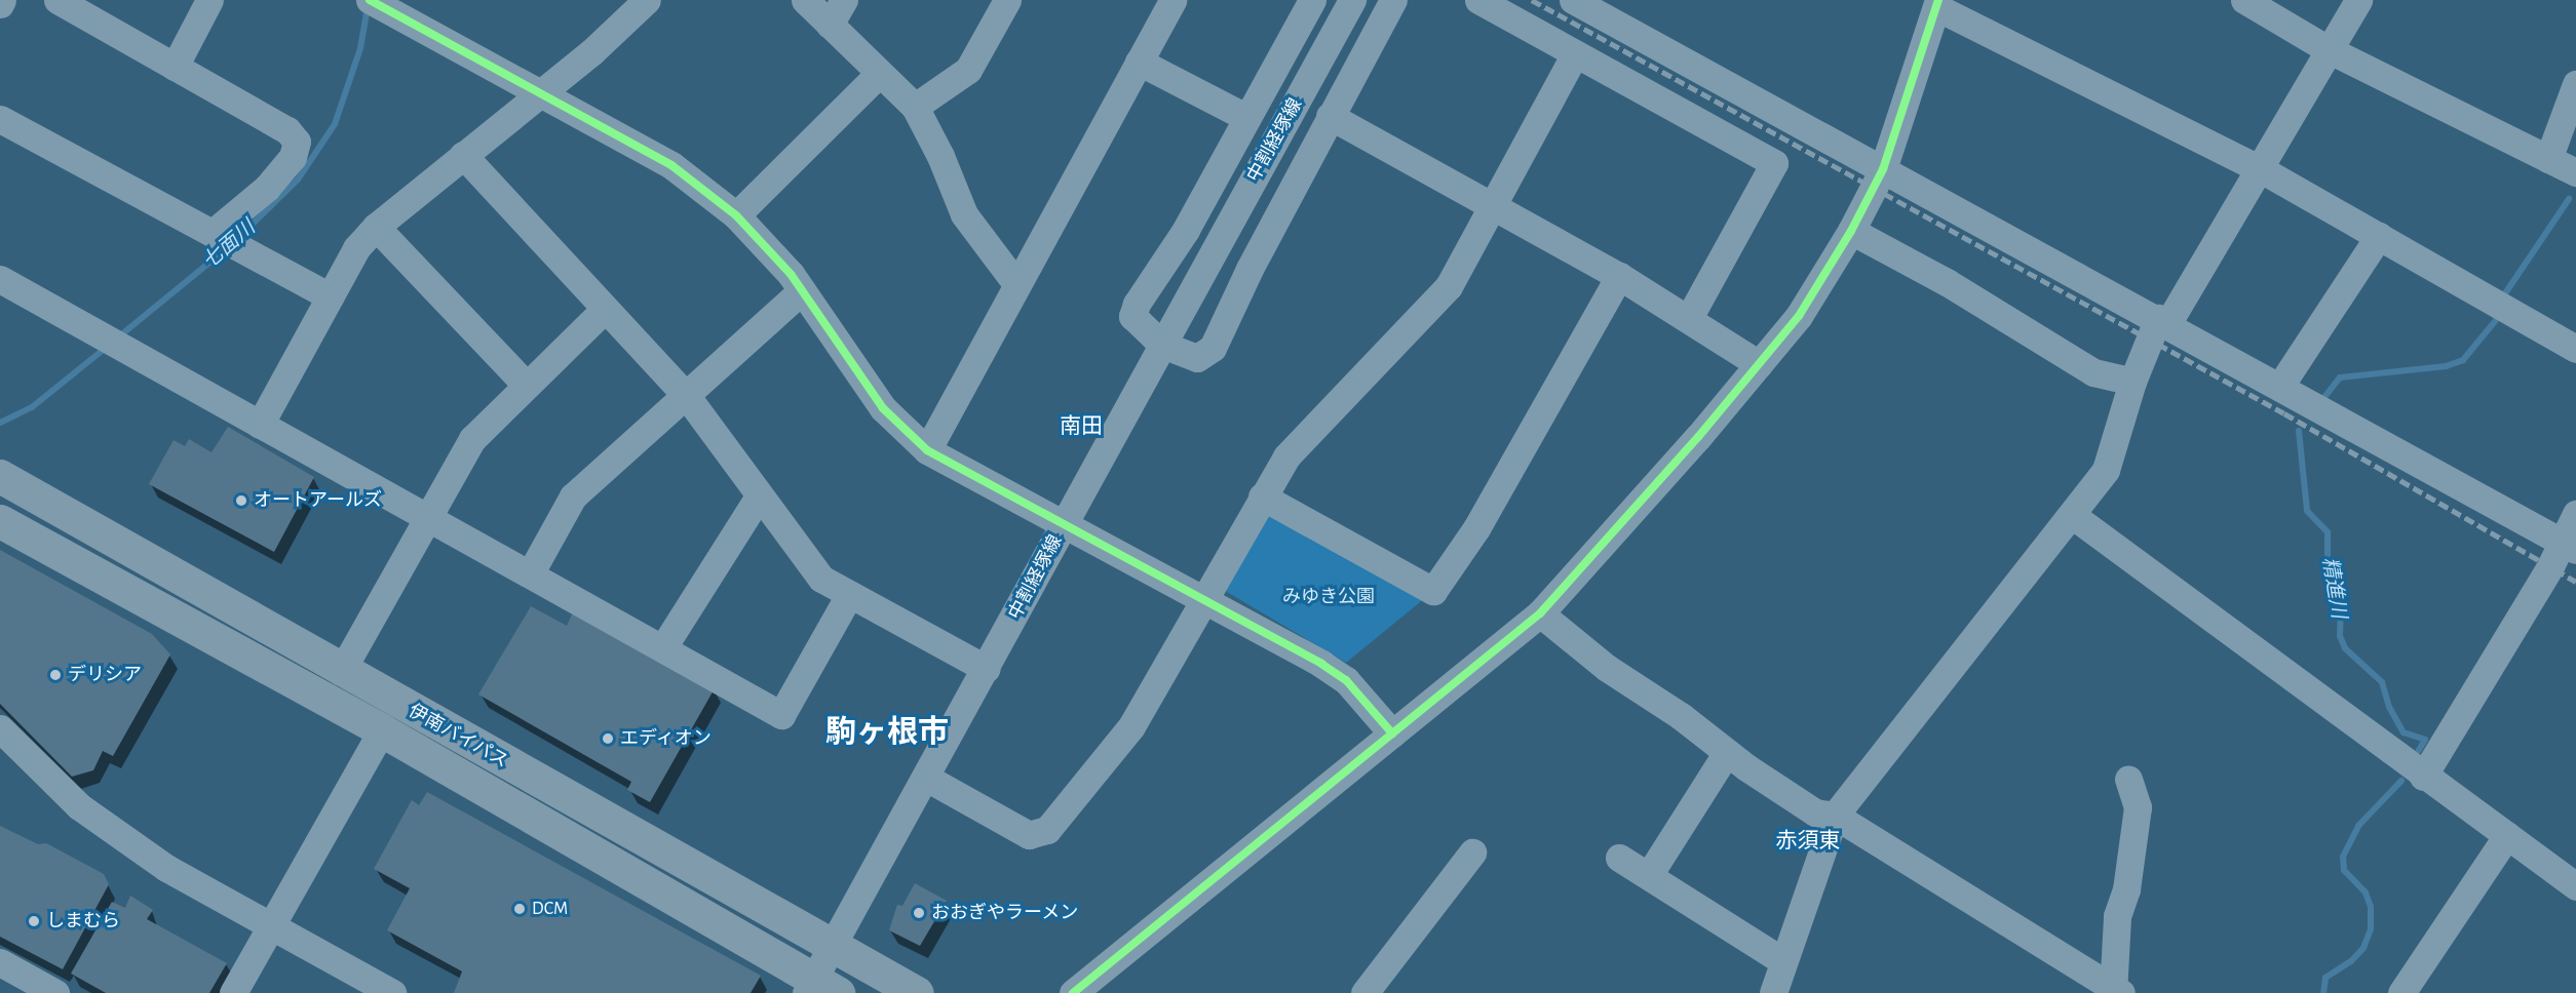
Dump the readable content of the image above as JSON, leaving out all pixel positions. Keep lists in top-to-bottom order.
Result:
{
  "streets": {
    "highway": ["伊南バイパス"],
    "street": ["中割経塚線"]
  },
  "crossings": [
    ["中割経塚線", "伊南バイパス"]
  ],
  "districts": ["南田", "駒ヶ根市", "赤須東"],
  "water": ["七面川", "精進川"],
  "parks": ["みゆき公園"],
  "places": [
    "オートアールズ",
    "デリシア",
    "エディオン",
    "DCM",
    "おおぎやラーメン",
    "しまむら"
  ]
}
